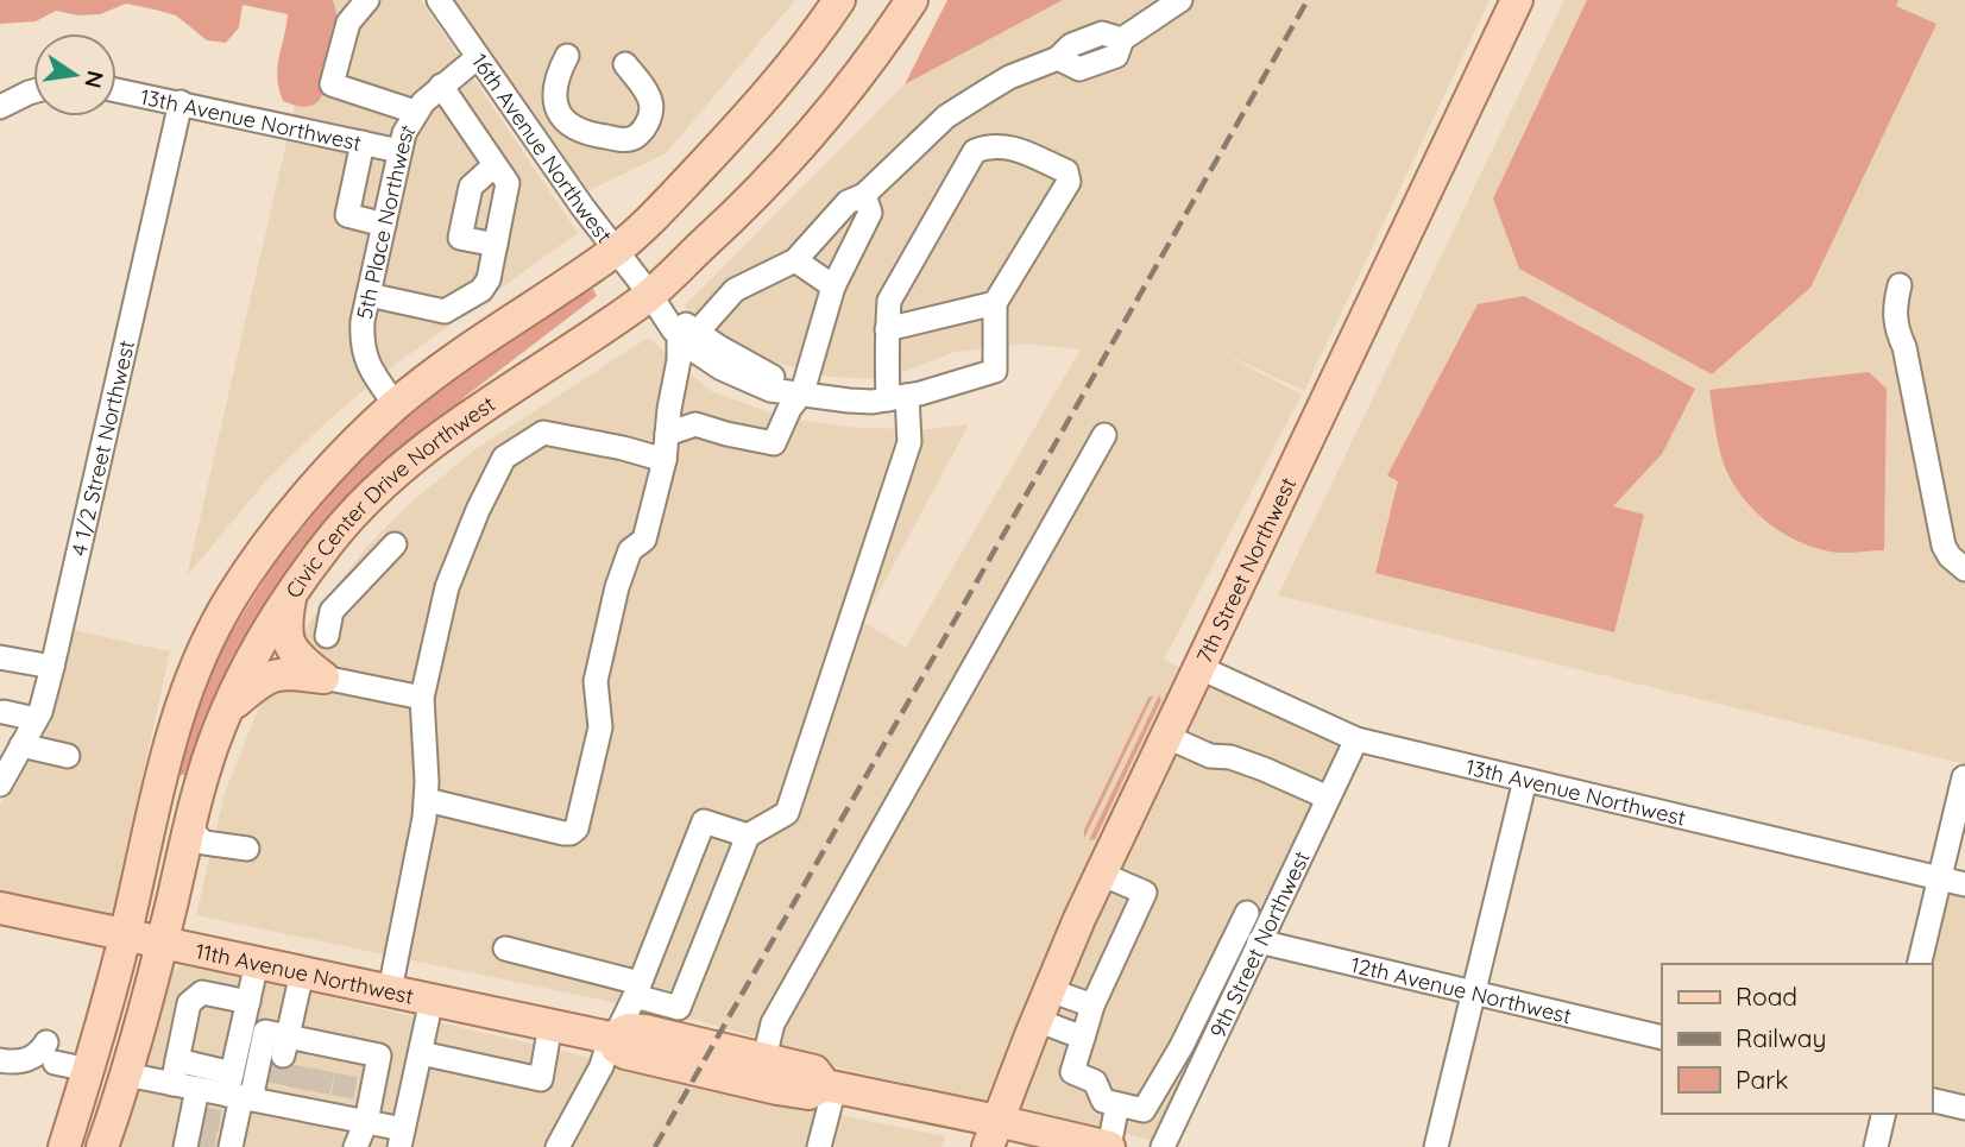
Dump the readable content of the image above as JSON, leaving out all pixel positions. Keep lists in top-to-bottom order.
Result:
{
  "streets": {
    "main road": ["Civic Center Drive Northwest", "7th Street Northwest", "11th Avenue Northwest"],
    "street": [
      "13th Avenue Northwest",
      "16th Avenue Northwest",
      "5th Place Northwest",
      "4 1/2 Street Northwest",
      "9th Street Northwest",
      "12th Avenue Northwest"
    ]
  },
  "crossings": [
    ["13th Avenue Northwest", "5th Place Northwest"],
    ["13th Avenue Northwest", "4 1/2 Street Northwest"],
    ["13th Avenue Northwest", "7th Street Northwest"],
    ["13th Avenue Northwest", "9th Street Northwest"],
    ["16th Avenue Northwest", "5th Place Northwest"],
    ["16th Avenue Northwest", "Civic Center Drive Northwest"],
    ["Civic Center Drive Northwest", "11th Avenue Northwest"],
    ["7th Street Northwest", "11th Avenue Northwest"],
    ["9th Street Northwest", "12th Avenue Northwest"]
  ],
  "legend": ["Road", "Railway", "Park"],
  "north": "right"
}
